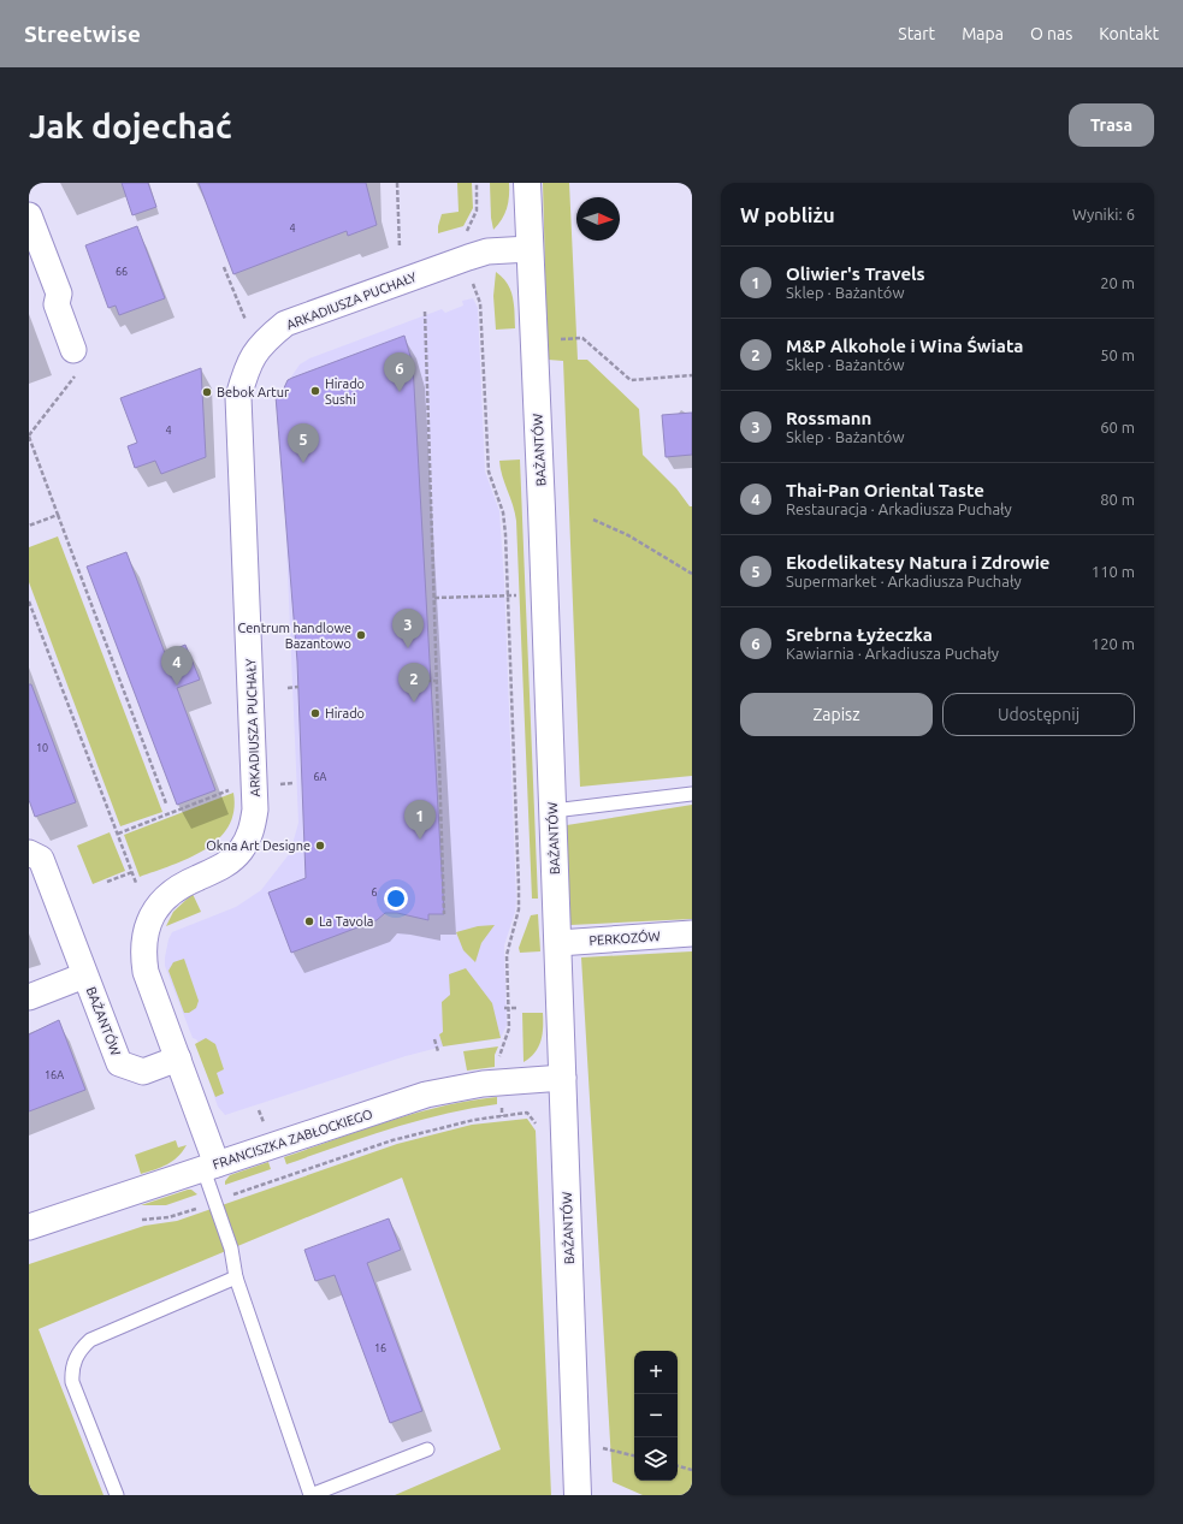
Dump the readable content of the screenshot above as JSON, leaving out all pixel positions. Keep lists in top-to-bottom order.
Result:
{
  "streets": {
    "street": [
      "ARKADIUSZA PUCHAŁY",
      "BAŻANTÓW",
      "PERKOZÓW",
      "FRANCISZKA ZABŁOCKIEGO"
    ]
  },
  "crossings": [
    ["ARKADIUSZA PUCHAŁY", "BAŻANTÓW"],
    ["ARKADIUSZA PUCHAŁY", "FRANCISZKA ZABŁOCKIEGO"],
    ["BAŻANTÓW", "PERKOZÓW"],
    ["BAŻANTÓW", "FRANCISZKA ZABŁOCKIEGO"]
  ],
  "places": [
    "Hirado Sushi",
    "Bebok Artur",
    "Centrum handlowe Bazantowo",
    "Hirado",
    "Okna Art Designe",
    "La Tavola"
  ],
  "house_numbers": [
    "4",
    "66",
    "4",
    "10",
    "6A",
    "6",
    "16A",
    "16"
  ],
  "north": "right",
  "page": {
    "header": "Streetwise",
    "nav": [
      "Start",
      "Mapa",
      "O nas",
      "Kontakt"
    ],
    "buttons": [
      "Trasa",
      ["Zapisz", "Udostępnij"]
    ],
    "title": "Jak dojechać",
    "heading": ["W pobliżu", "Wyniki: 6"],
    "list": [
      {
        "mark": "1",
        "name": "Oliwier's Travels",
        "note": "Sklep · Bażantów",
        "value": "20 m"
      },
      {
        "mark": "2",
        "name": "M&P Alkohole i Wina Świata",
        "note": "Sklep · Bażantów",
        "value": "50 m"
      },
      {
        "mark": "3",
        "name": "Rossmann",
        "note": "Sklep · Bażantów",
        "value": "60 m"
      },
      {
        "mark": "4",
        "name": "Thai-Pan Oriental Taste",
        "note": "Restauracja · Arkadiusza Puchały",
        "value": "80 m"
      },
      {
        "mark": "5",
        "name": "Ekodelikatesy Natura i Zdrowie",
        "note": "Supermarket · Arkadiusza Puchały",
        "value": "110 m"
      },
      {
        "mark": "6",
        "name": "Srebrna Łyżeczka",
        "note": "Kawiarnia · Arkadiusza Puchały",
        "value": "120 m"
      }
    ],
    "pins": [
      "6",
      "5",
      "3",
      "4",
      "2",
      "1"
    ],
    "map_buttons": ["+", "−"]
  }
}
